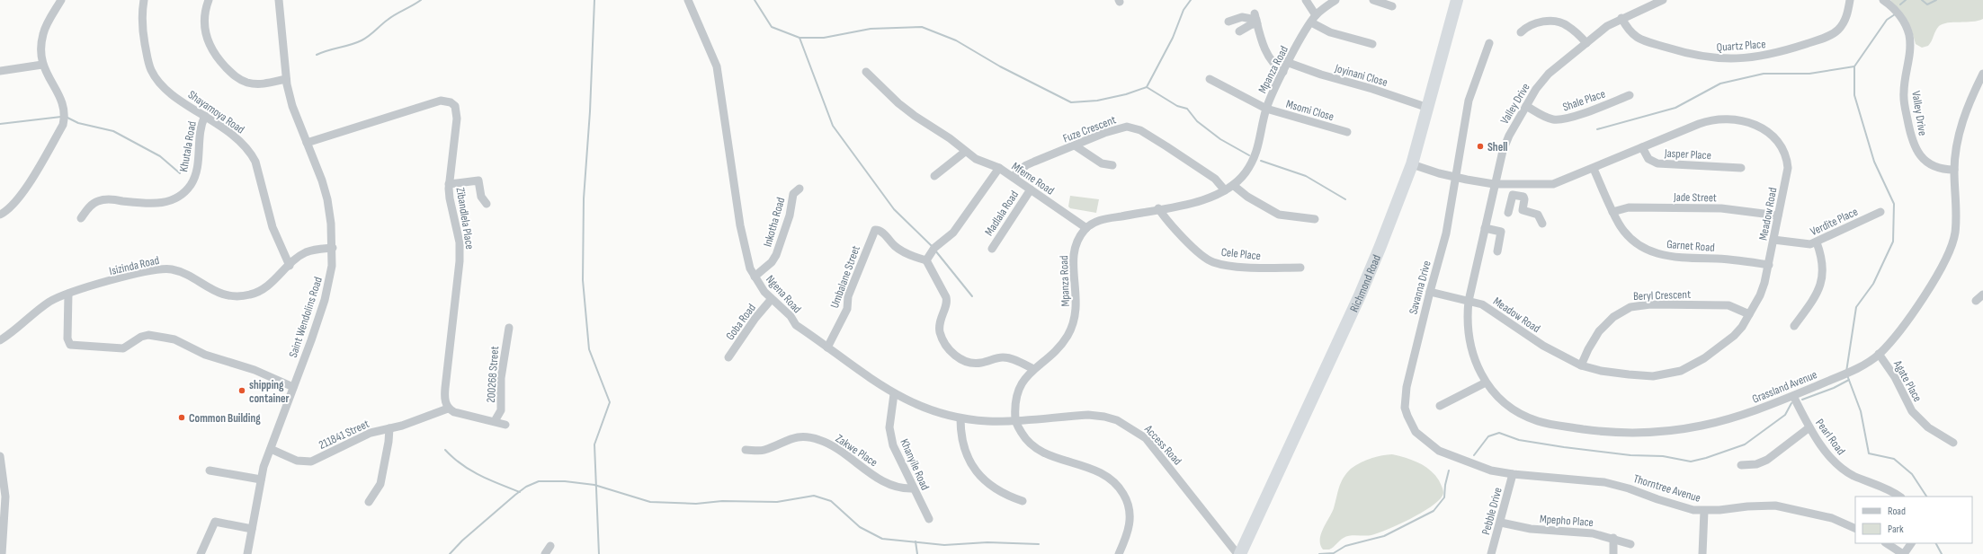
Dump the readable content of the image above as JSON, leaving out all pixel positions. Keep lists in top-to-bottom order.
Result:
{
  "streets": {
    "highway": ["Richmond Road"],
    "street": [
      "Quartz Place",
      "Mpanza Road",
      "Joyinani Close",
      "Shale Place",
      "Valley Drive",
      "Msomi Close",
      "Shayamoya Road",
      "Fuze Crescent",
      "Khutala Road",
      "Jasper Place",
      "Mfeme Road",
      "Jade Street",
      "Madlala Road",
      "Meadow Road",
      "Zibandlela Place",
      "Verdite Place",
      "Inkotha Road",
      "Garnet Road",
      "Cele Place",
      "Isizinda Road",
      "Umbalane Street",
      "Savanna Drive",
      "Ngena Road",
      "Beryl Crescent",
      "Saint Wendolins Road",
      "Goba Road",
      "200268 Street",
      "Agate Place",
      "Grassland Avenue",
      "211841 Street",
      "Pearl Road",
      "Access Road",
      "Zakwe Place",
      "Khanyile Road",
      "Thorntree Avenue",
      "Pebble Drive",
      "Mpepho Place"
    ]
  },
  "crossings": [
    ["Quartz Place", "Valley Drive"],
    ["Mpanza Road", "Joyinani Close"],
    ["Mpanza Road", "Msomi Close"],
    ["Mpanza Road", "Fuze Crescent"],
    ["Mpanza Road", "Mfeme Road"],
    ["Mpanza Road", "Cele Place"],
    ["Mpanza Road", "Ngena Road"],
    ["Mpanza Road", "Access Road"],
    ["Joyinani Close", "Richmond Road"],
    ["Shale Place", "Valley Drive"],
    ["Valley Drive", "Meadow Road"],
    ["Valley Drive", "Grassland Avenue"],
    ["Shayamoya Road", "Khutala Road"],
    ["Shayamoya Road", "Isizinda Road"],
    ["Fuze Crescent", "Mfeme Road"],
    ["Jasper Place", "Meadow Road"],
    ["Mfeme Road", "Madlala Road"],
    ["Jade Street", "Meadow Road"],
    ["Jade Street", "Garnet Road"],
    ["Meadow Road", "Verdite Place"],
    ["Meadow Road", "Garnet Road"],
    ["Meadow Road", "Richmond Road"],
    ["Meadow Road", "Savanna Drive"],
    ["Meadow Road", "Beryl Crescent"],
    ["Meadow Road", "Grassland Avenue"],
    ["Zibandlela Place", "Saint Wendolins Road"],
    ["Zibandlela Place", "211841 Street"],
    ["Inkotha Road", "Ngena Road"],
    ["Isizinda Road", "Saint Wendolins Road"],
    ["Umbalane Street", "Ngena Road"],
    ["Richmond Road", "Access Road"],
    ["Savanna Drive", "Thorntree Avenue"],
    ["Savanna Drive", "Pebble Drive"],
    ["Ngena Road", "Goba Road"],
    ["Ngena Road", "Access Road"],
    ["Ngena Road", "Khanyile Road"],
    ["Saint Wendolins Road", "211841 Street"],
    ["Agate Place", "Grassland Avenue"],
    ["Grassland Avenue", "Pearl Road"],
    ["Zakwe Place", "Khanyile Road"],
    ["Thorntree Avenue", "Pebble Drive"],
    ["Pebble Drive", "Mpepho Place"]
  ],
  "places": ["Shell", "shipping container", "Common Building"],
  "legend": ["Road", "Park"]
}
